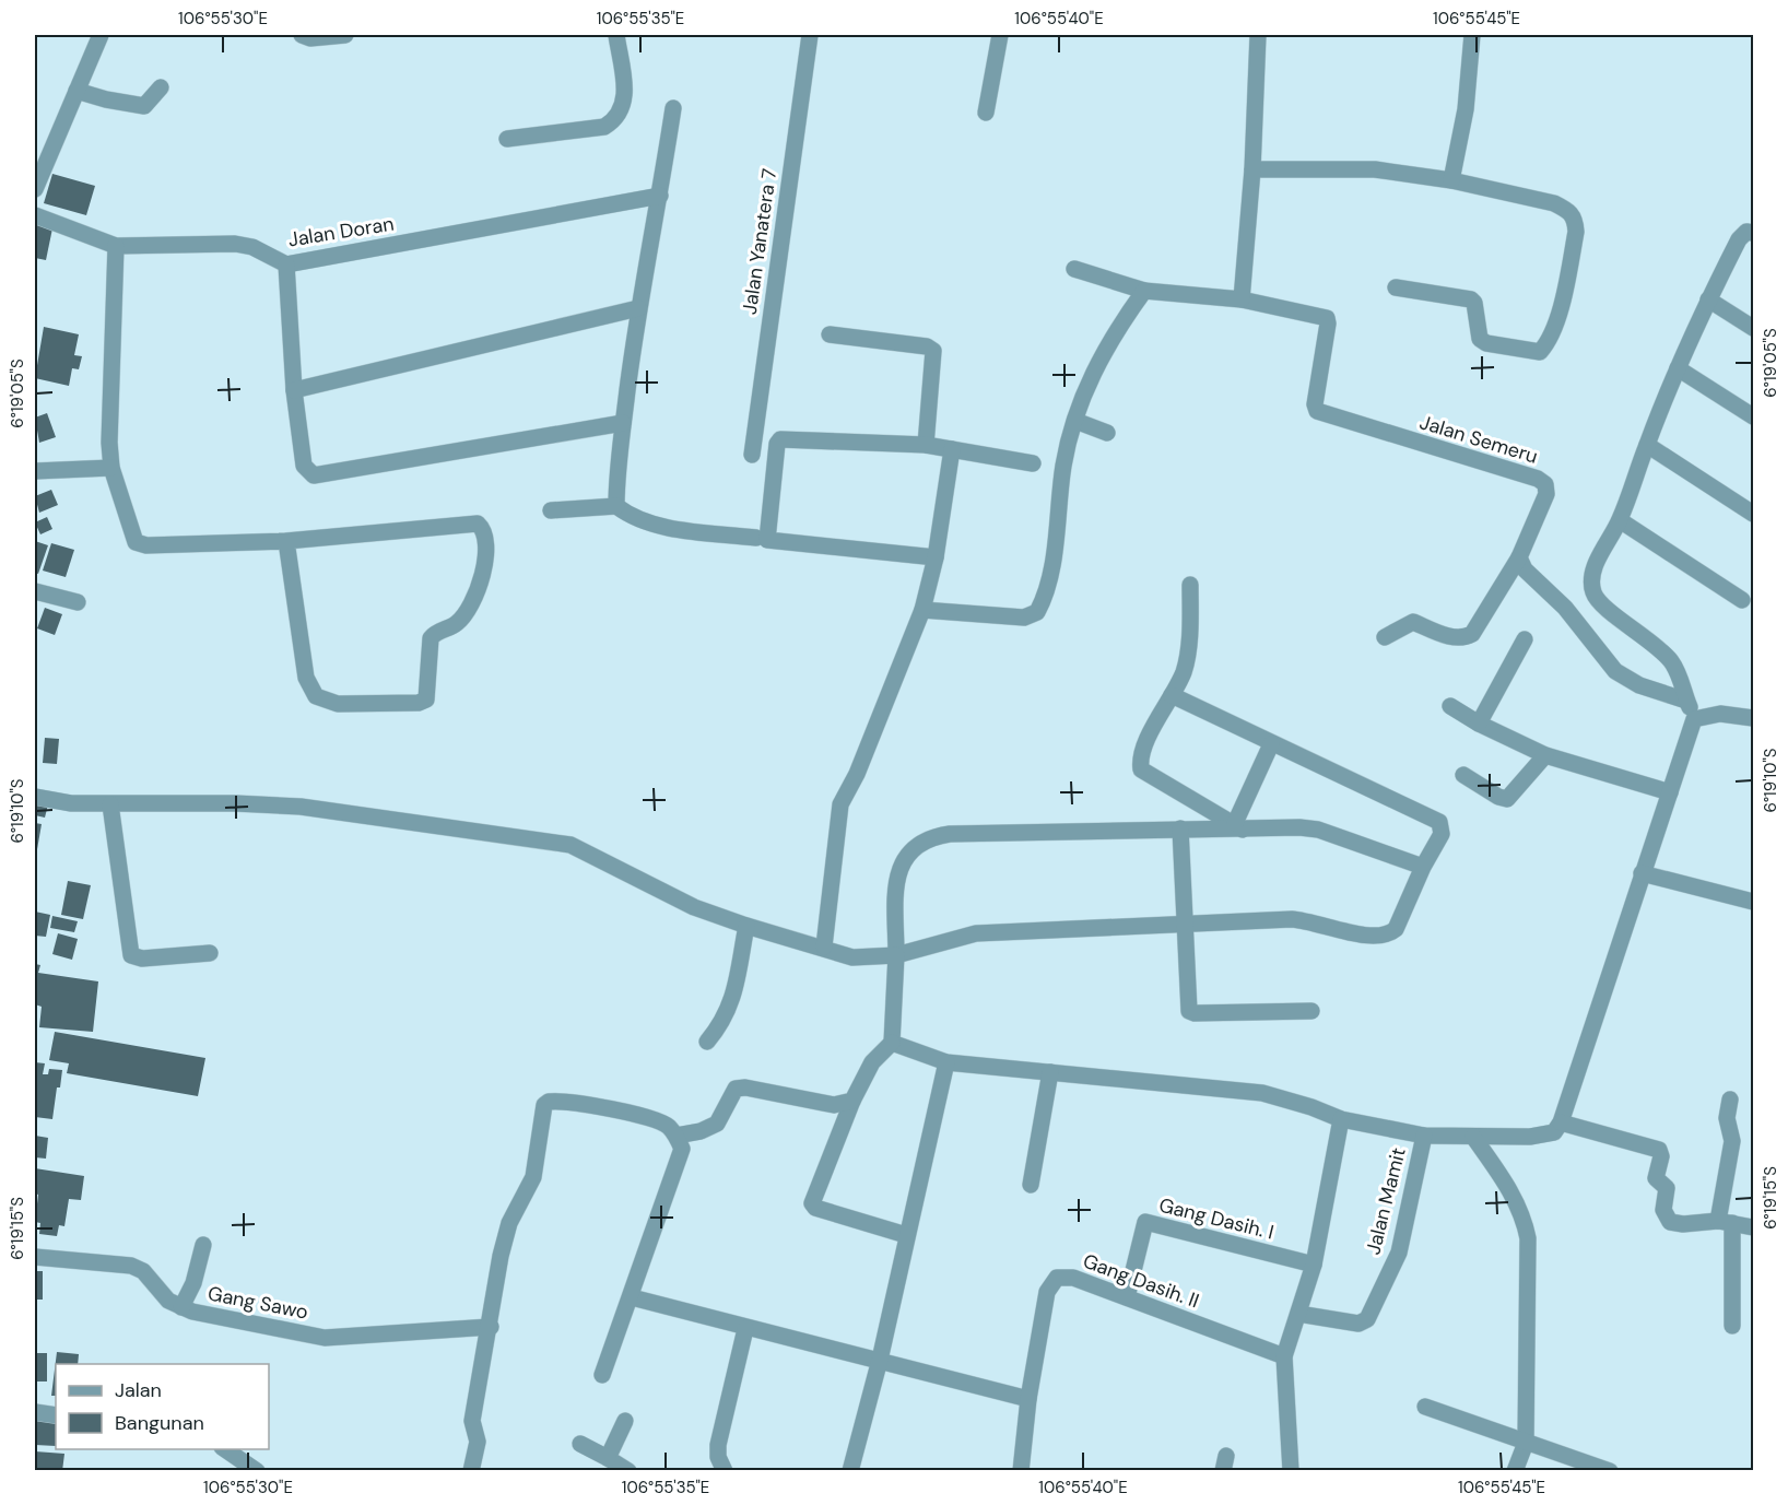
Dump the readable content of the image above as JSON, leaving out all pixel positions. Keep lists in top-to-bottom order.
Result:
{
  "streets": {
    "street": [
      "Jalan Doran",
      "Jalan Yanatera 7",
      "Jalan Semeru",
      "Jalan Mamit",
      "Gang Dasih. I",
      "Gang Dasih. II",
      "Gang Sawo"
    ]
  },
  "crossings": [
    ["Gang Dasih. I", "Gang Dasih. II"]
  ],
  "legend": ["Jalan", "Bangunan"],
  "coordinates": [
    "106°55'30\"E",
    "106°55'35\"E",
    "106°55'40\"E",
    "106°55'45\"E",
    "6°19'05\"S",
    "6°19'10\"S",
    "6°19'15\"S"
  ]
}
